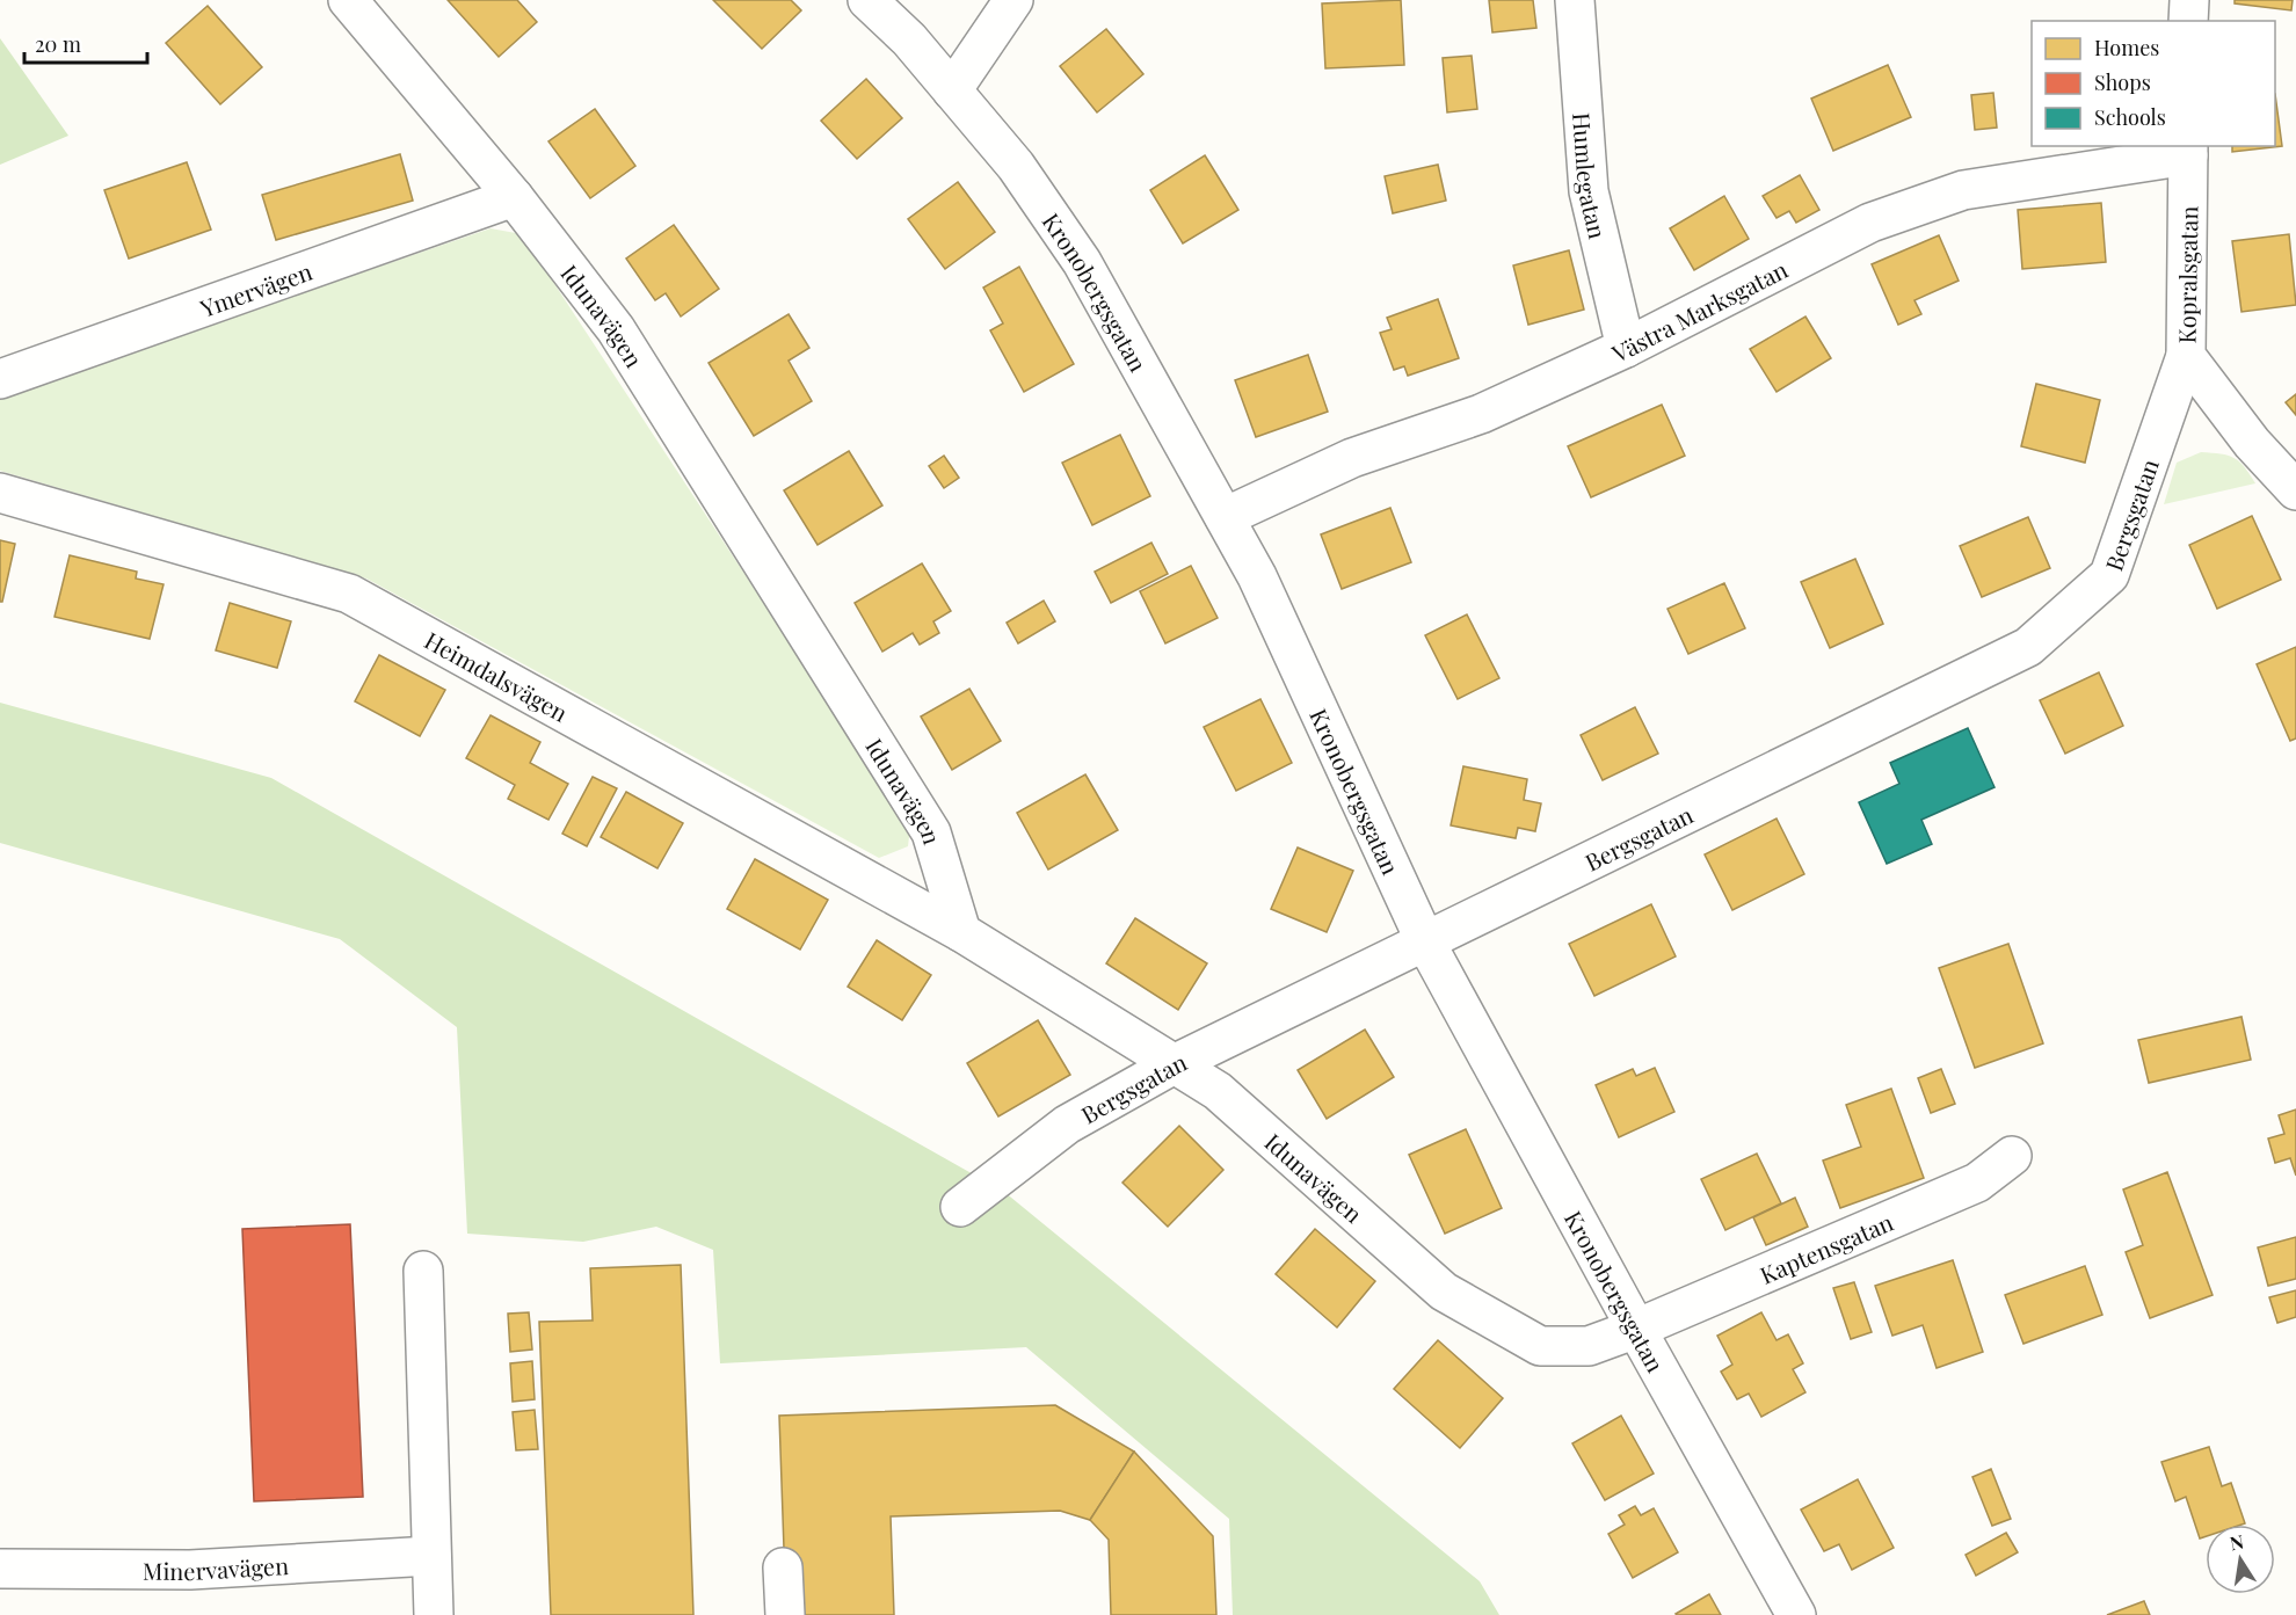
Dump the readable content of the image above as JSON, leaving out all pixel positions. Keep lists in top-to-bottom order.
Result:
{
  "streets": {
    "street": [
      "Humlegatan",
      "Kopralsgatan",
      "Ymervägen",
      "Kronobergsgatan",
      "Västra Marksgatan",
      "Idunavägen",
      "Bergsgatan",
      "Heimdalsvägen",
      "Kaptensgatan",
      "Minervavägen"
    ]
  },
  "crossings": [
    ["Humlegatan", "Västra Marksgatan"],
    ["Kopralsgatan", "Västra Marksgatan"],
    ["Kopralsgatan", "Bergsgatan"],
    ["Ymervägen", "Idunavägen"],
    ["Kronobergsgatan", "Västra Marksgatan"],
    ["Kronobergsgatan", "Idunavägen"],
    ["Kronobergsgatan", "Bergsgatan"],
    ["Kronobergsgatan", "Kaptensgatan"],
    ["Idunavägen", "Bergsgatan"],
    ["Idunavägen", "Heimdalsvägen"],
    ["Idunavägen", "Kaptensgatan"]
  ],
  "legend": ["Homes", "Shops", "Schools"],
  "scale_bar": "20 m",
  "north": "top"
}
